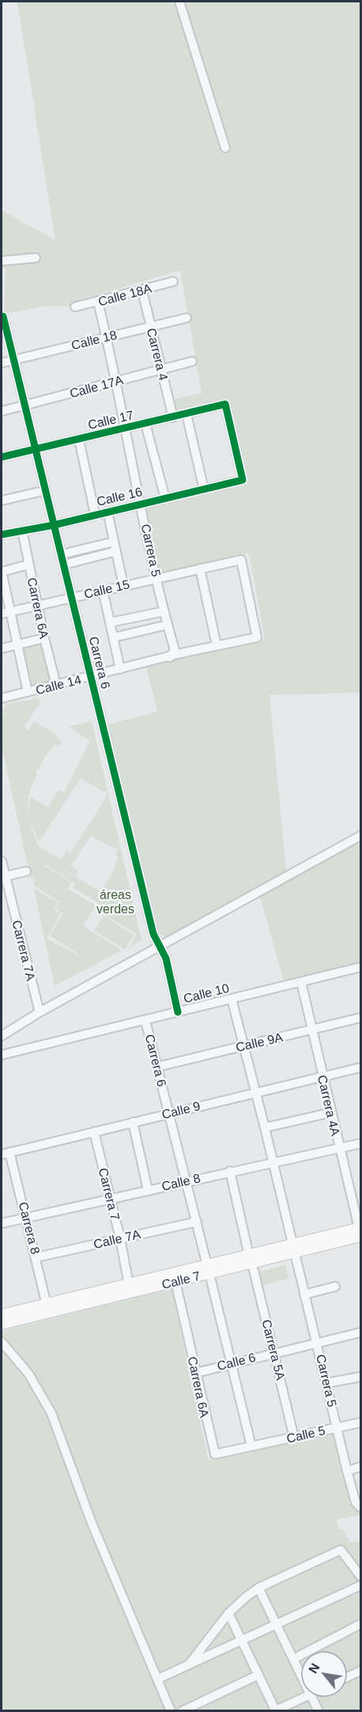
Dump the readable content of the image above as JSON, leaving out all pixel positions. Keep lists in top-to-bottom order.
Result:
{
  "streets": {
    "main road": ["Calle 7"],
    "street": [
      "Calle 18A",
      "Calle 18",
      "Carrera 4",
      "Calle 17A",
      "Calle 17",
      "Calle 16",
      "Carrera 5",
      "Calle 15",
      "Carrera 6A",
      "Carrera 6",
      "Calle 14",
      "Carrera 7A",
      "Calle 10",
      "Calle 9A",
      "Carrera 4A",
      "Calle 9",
      "Calle 8",
      "Carrera 7",
      "Carrera 8",
      "Calle 7A",
      "Carrera 5A",
      "Calle 6",
      "Calle 5"
    ]
  },
  "crossings": [
    ["Calle 18A", "Carrera 4"],
    ["Calle 18A", "Carrera 5"],
    ["Calle 18", "Carrera 4"],
    ["Calle 18", "Carrera 5"],
    ["Calle 18", "Carrera 6"],
    ["Carrera 4", "Calle 17A"],
    ["Carrera 4", "Calle 17"],
    ["Calle 17A", "Carrera 5"],
    ["Calle 17A", "Carrera 6"],
    ["Calle 17", "Calle 16"],
    ["Calle 17", "Carrera 5"],
    ["Calle 17", "Carrera 6"],
    ["Calle 16", "Carrera 5"],
    ["Calle 16", "Carrera 6A"],
    ["Calle 16", "Carrera 6"],
    ["Carrera 5", "Calle 15"],
    ["Carrera 5", "Calle 14"],
    ["Carrera 5", "Calle 7"],
    ["Carrera 5", "Calle 6"],
    ["Carrera 5", "Calle 5"],
    ["Calle 15", "Carrera 6A"],
    ["Calle 15", "Carrera 6"],
    ["Calle 15", "Calle 14"],
    ["Carrera 6A", "Carrera 6"],
    ["Carrera 6A", "Calle 14"],
    ["Carrera 6A", "Calle 7"],
    ["Carrera 6A", "Calle 6"],
    ["Carrera 6A", "Calle 5"],
    ["Carrera 6", "Calle 14"],
    ["Carrera 6", "Calle 10"],
    ["Carrera 6", "Calle 9A"],
    ["Carrera 6", "Calle 9"],
    ["Carrera 6", "Calle 8"],
    ["Carrera 6", "Calle 7A"],
    ["Carrera 6", "Calle 7"],
    ["Carrera 6", "Calle 6"],
    ["Carrera 6", "Calle 5"],
    ["Calle 10", "Carrera 4A"],
    ["Calle 9A", "Carrera 4A"],
    ["Carrera 4A", "Calle 9"],
    ["Carrera 4A", "Calle 8"],
    ["Carrera 4A", "Calle 7"],
    ["Calle 9", "Carrera 7"],
    ["Calle 9", "Carrera 8"],
    ["Calle 8", "Carrera 7"],
    ["Calle 8", "Carrera 8"],
    ["Calle 8", "Carrera 5A"],
    ["Carrera 7", "Calle 7A"],
    ["Carrera 7", "Calle 7"],
    ["Carrera 8", "Calle 7A"],
    ["Carrera 8", "Calle 7"],
    ["Calle 7", "Carrera 5A"],
    ["Carrera 5A", "Calle 6"],
    ["Carrera 5A", "Calle 5"]
  ],
  "parks": ["áreas verdes"],
  "north": "top left"
}
